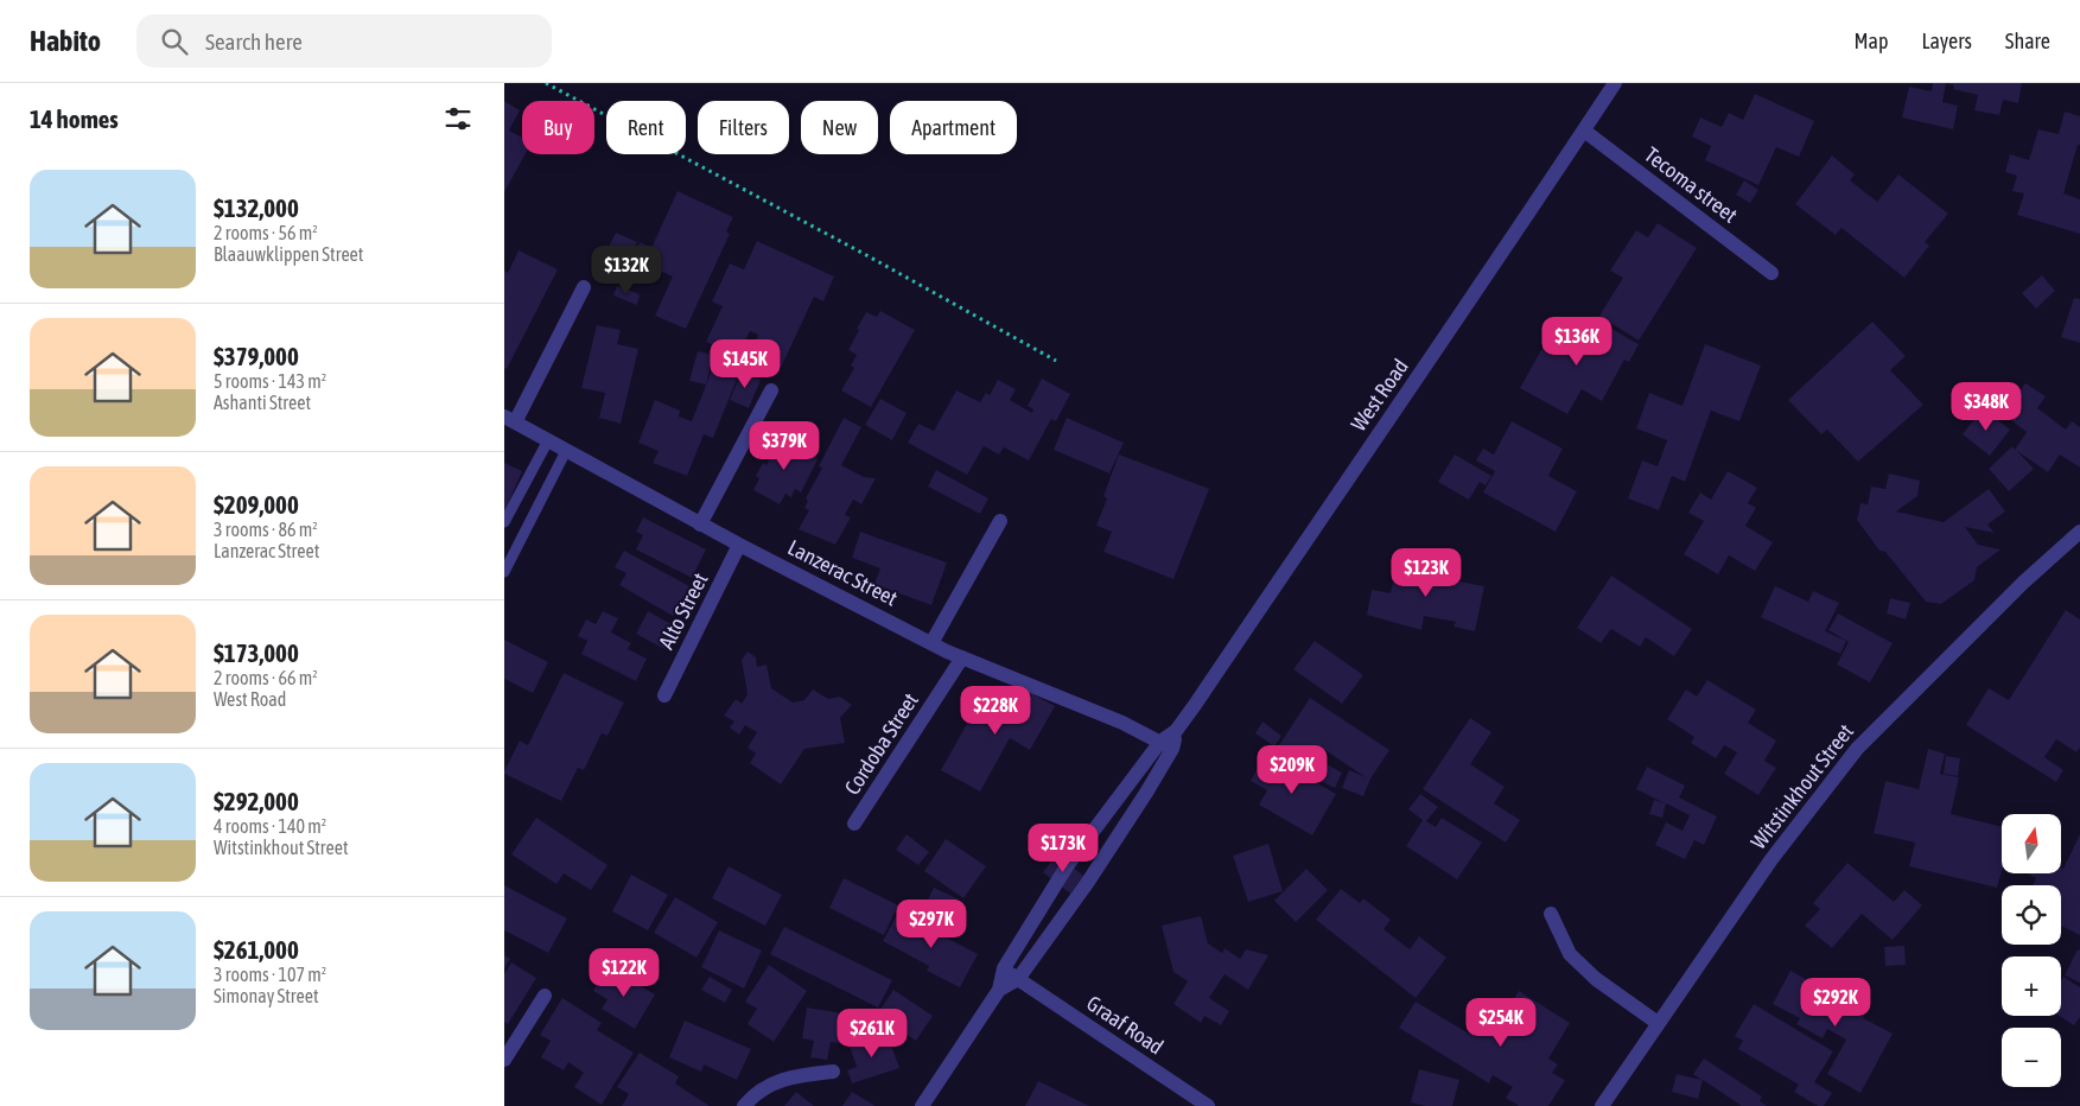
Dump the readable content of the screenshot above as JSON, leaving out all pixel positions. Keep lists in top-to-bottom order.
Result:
{
  "streets": {
    "street": [
      "Tecoma street",
      "West Road",
      "Lanzerac Street",
      "Alto Street",
      "Cordoba Street",
      "Witstinkhout Street",
      "Graaf Road"
    ]
  },
  "crossings": [
    ["Tecoma street", "West Road"],
    ["West Road", "Lanzerac Street"],
    ["West Road", "Graaf Road"],
    ["Lanzerac Street", "Alto Street"],
    ["Lanzerac Street", "Cordoba Street"]
  ],
  "north": "top",
  "page": {
    "header": "Habito",
    "search": "Search here",
    "nav": ["Map", "Layers", "Share"],
    "heading": "14 homes",
    "chip": [
      "Buy",
      "Rent",
      "Filters",
      "New",
      "Apartment"
    ],
    "list": [
      {
        "name": "$132,000",
        "note": "2 rooms · 56 m² · Blaauwklippen Street"
      },
      {
        "name": "$379,000",
        "note": "5 rooms · 143 m² · Ashanti Street"
      },
      {
        "name": "$209,000",
        "note": "3 rooms · 86 m² · Lanzerac Street"
      },
      {
        "name": "$173,000",
        "note": "2 rooms · 66 m² · West Road"
      },
      {
        "name": "$292,000",
        "note": "4 rooms · 140 m² · Witstinkhout Street"
      },
      {
        "name": "$261,000",
        "note": "3 rooms · 107 m² · Simonay Street"
      }
    ],
    "price": [
      "$132K",
      "$136K",
      "$145K",
      "$348K",
      "$379K",
      "$123K",
      "$228K",
      "$209K",
      "$173K",
      "$297K",
      "$122K",
      "$292K",
      "$254K",
      "$261K"
    ],
    "map_buttons": ["+", "−"]
  }
}
